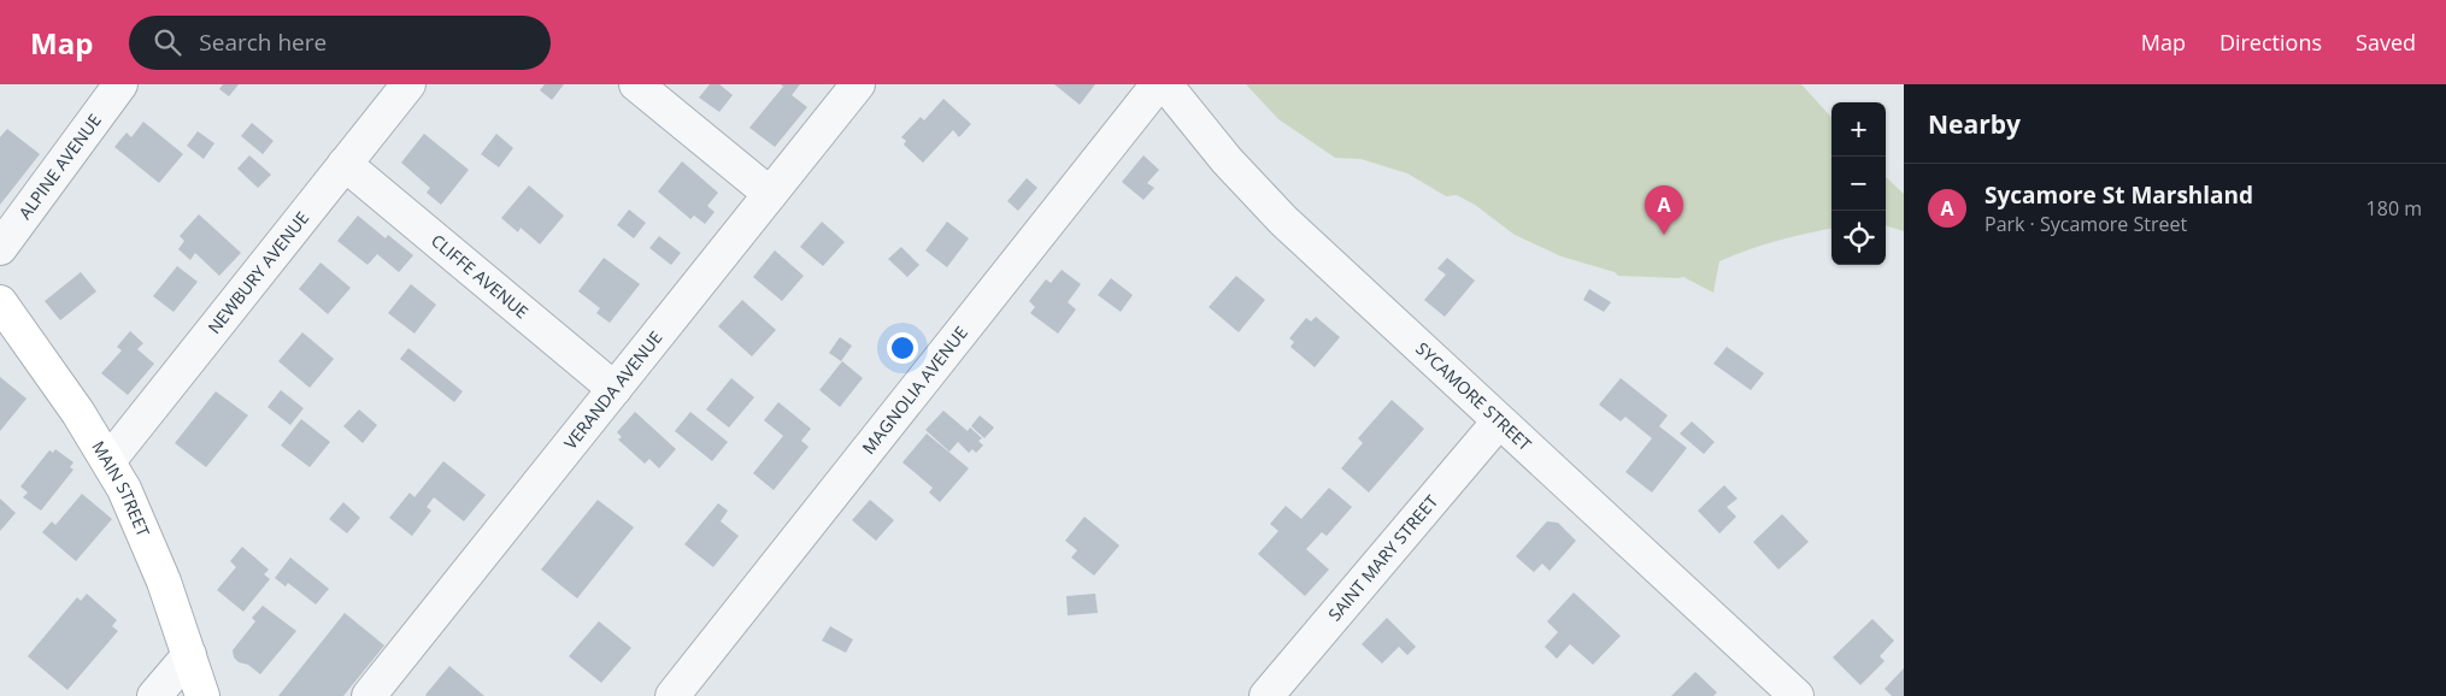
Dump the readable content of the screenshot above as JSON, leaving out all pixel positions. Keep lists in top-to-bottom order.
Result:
{
  "streets": {
    "main road": ["MAIN STREET"],
    "street": [
      "ALPINE AVENUE",
      "NEWBURY AVENUE",
      "CLIFFE AVENUE",
      "VERANDA AVENUE",
      "MAGNOLIA AVENUE",
      "SYCAMORE STREET",
      "SAINT MARY STREET"
    ]
  },
  "crossings": [
    ["NEWBURY AVENUE", "CLIFFE AVENUE"],
    ["NEWBURY AVENUE", "MAIN STREET"],
    ["CLIFFE AVENUE", "VERANDA AVENUE"],
    ["SYCAMORE STREET", "SAINT MARY STREET"]
  ],
  "page": {
    "header": "Map",
    "search": "Search here",
    "nav": ["Map", "Directions", "Saved"],
    "heading": "Nearby",
    "map_buttons": ["+", "−"],
    "list": [
      {
        "mark": "A",
        "name": "Sycamore St Marshland",
        "note": "Park · Sycamore Street",
        "value": "180 m"
      }
    ],
    "pins": "A"
  }
}
